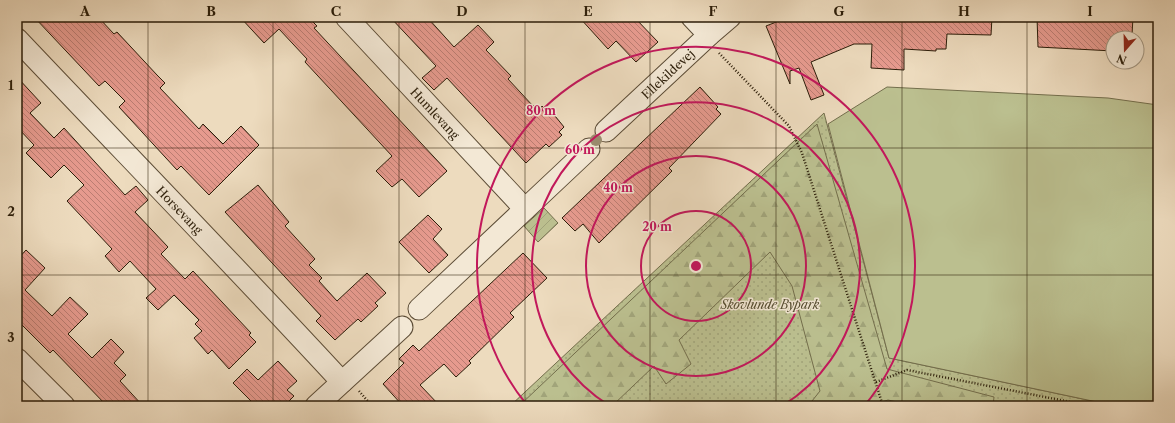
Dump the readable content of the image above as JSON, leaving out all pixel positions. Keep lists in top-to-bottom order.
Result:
{
  "streets": {
    "street": ["Ellekildevej", "Humlevang", "Horsevang"]
  },
  "parks": ["Skovlunde Bypark"],
  "north": "bottom",
  "grid": {
    "columns": [
      "A",
      "B",
      "C",
      "D",
      "E",
      "F",
      "G",
      "H",
      "I"
    ],
    "rows": ["1", "2", "3"]
  },
  "rings": [
    "80 m",
    "60 m",
    "40 m",
    "20 m"
  ]
}
